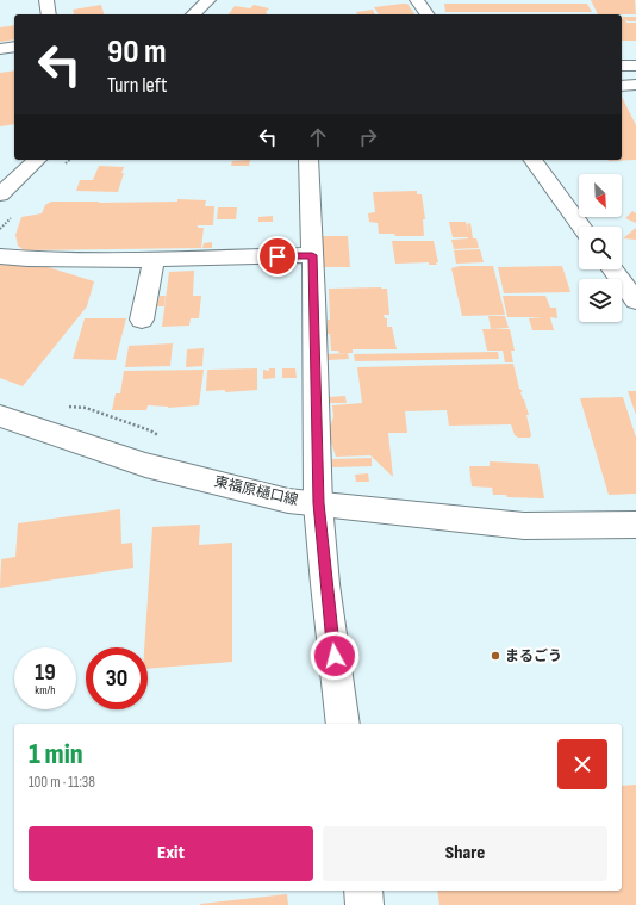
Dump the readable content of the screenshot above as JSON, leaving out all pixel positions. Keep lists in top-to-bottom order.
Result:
{
  "streets": {
    "street": ["東福原樋口線"]
  },
  "places": ["まるごう"],
  "north": "bottom right",
  "page": {
    "turn": ["90 m", "Turn left"],
    "speed": "19 km/h",
    "limit": "30",
    "heading": ["1 min", "100 m · 11:38"],
    "buttons": ["Exit", "Share"]
  }
}
